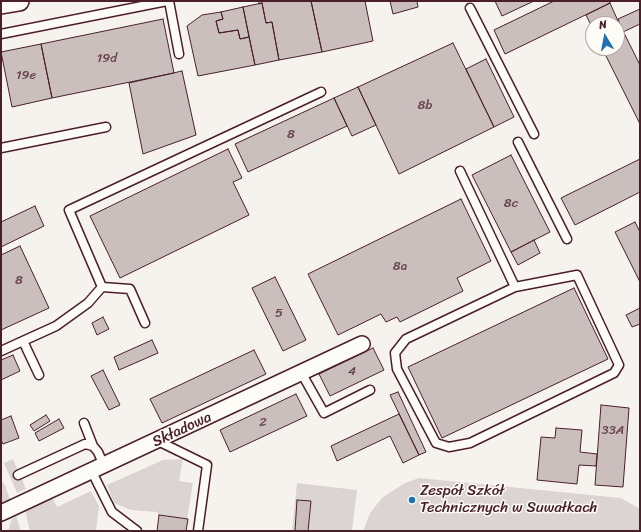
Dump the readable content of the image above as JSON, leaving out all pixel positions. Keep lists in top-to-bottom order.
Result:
{
  "streets": {
    "street": ["Składowa"]
  },
  "places": ["Zespół Szkół Technicznych w Suwałkach"],
  "house_numbers": [
    "19d",
    "19e",
    "8b",
    "8",
    "8c",
    "8a",
    "8",
    "5",
    "4",
    "2",
    "33A"
  ],
  "north": "top"
}
